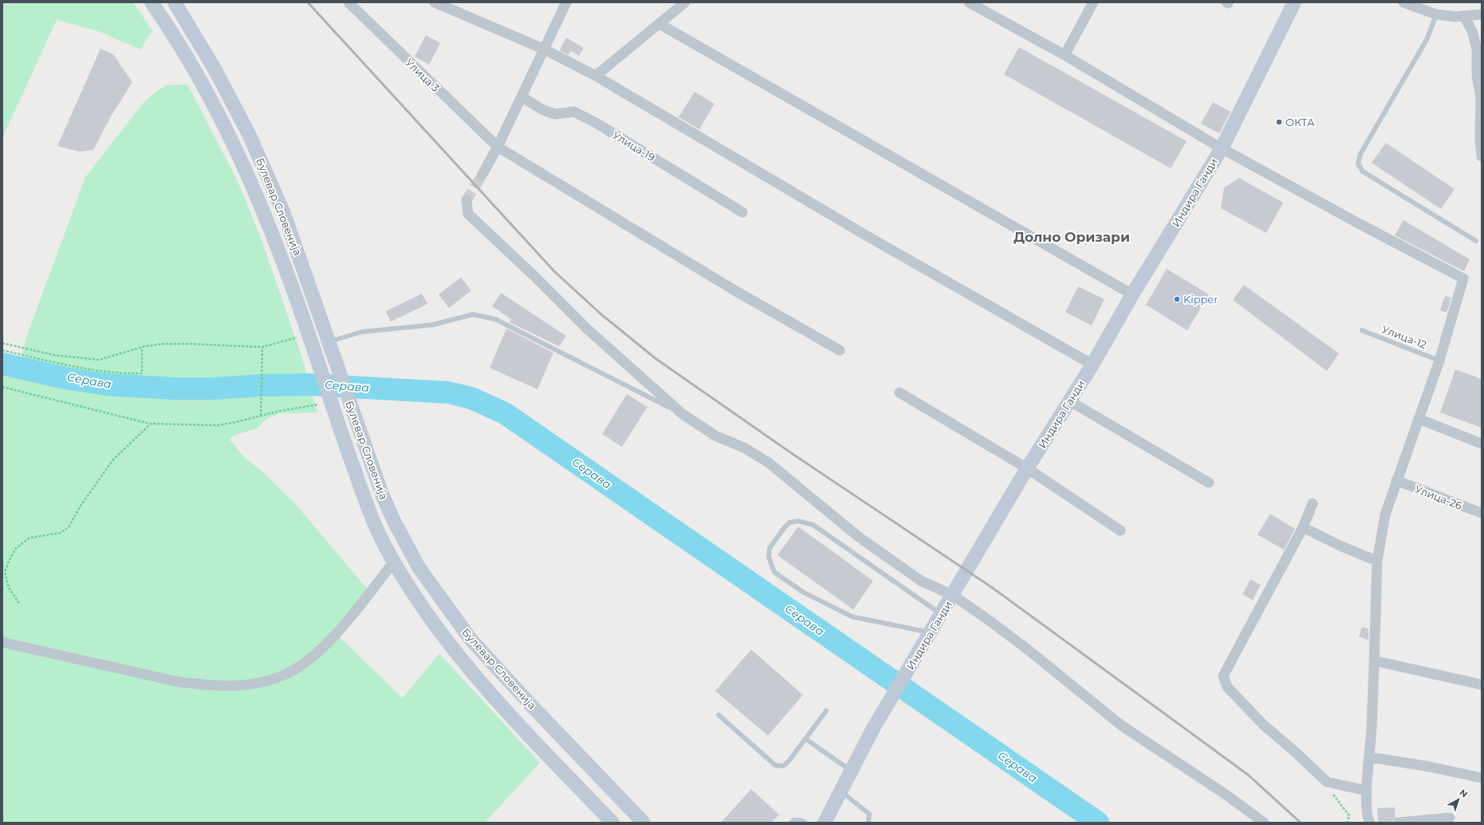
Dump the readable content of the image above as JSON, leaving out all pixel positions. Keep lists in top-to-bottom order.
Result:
{
  "streets": {
    "street": [
      "Улица 3",
      "Улица-19",
      "Индира Ганди",
      "Булевар Словенија",
      "Улица-26"
    ],
    "lane": ["Улица-12"]
  },
  "districts": ["Долно Оризари"],
  "water": ["Серава"],
  "places": ["ОКТА", "Kipper"],
  "north": "top right"
}
